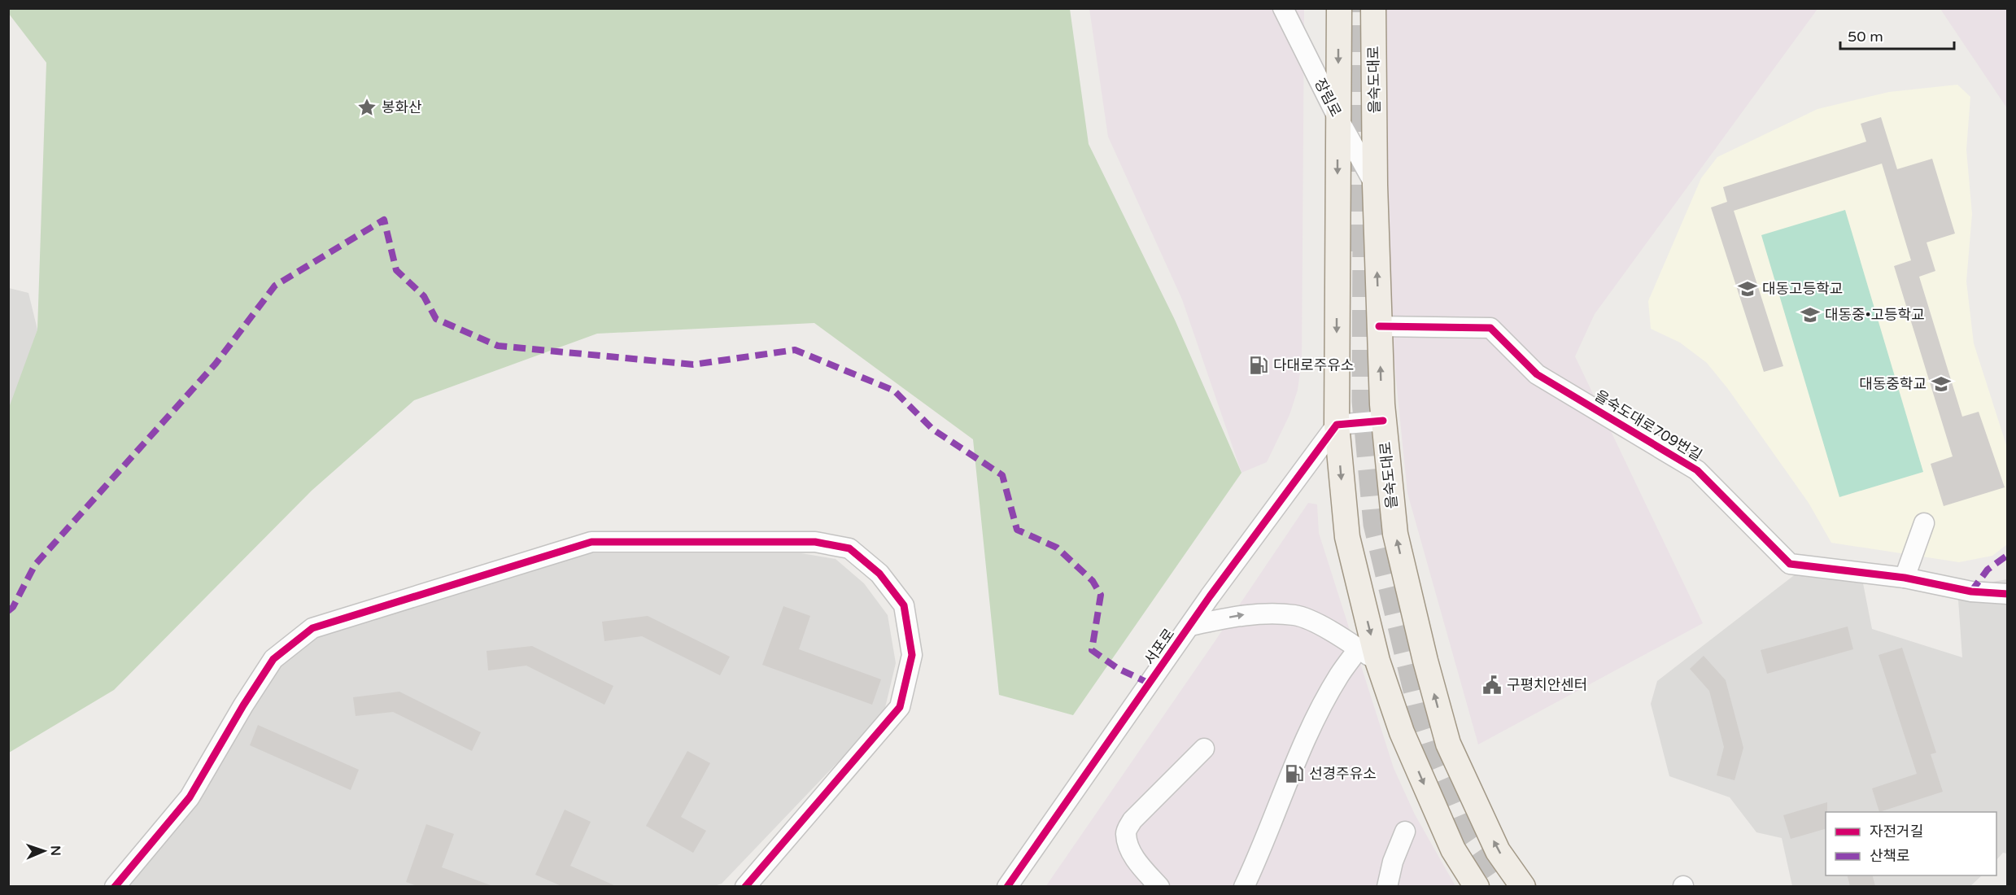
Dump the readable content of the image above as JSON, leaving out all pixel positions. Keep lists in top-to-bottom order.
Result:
{
  "streets": {
    "main road": ["을숙도대로"],
    "street": ["장림로", "을숙도대로709번길", "서포로"]
  },
  "crossings": [
    ["을숙도대로", "장림로"],
    ["을숙도대로", "을숙도대로709번길"]
  ],
  "places": {
    "place": ["봉화산"],
    "school or university": ["대동고등학교", "대동중•고등학교", "대동중학교"],
    "fuel station": ["다대로주유소", "선경주유소"],
    "public building": ["구평치안센터"]
  },
  "legend": ["자전거길", "산책로"],
  "scale_bar": "50 m",
  "north": "right"
}
